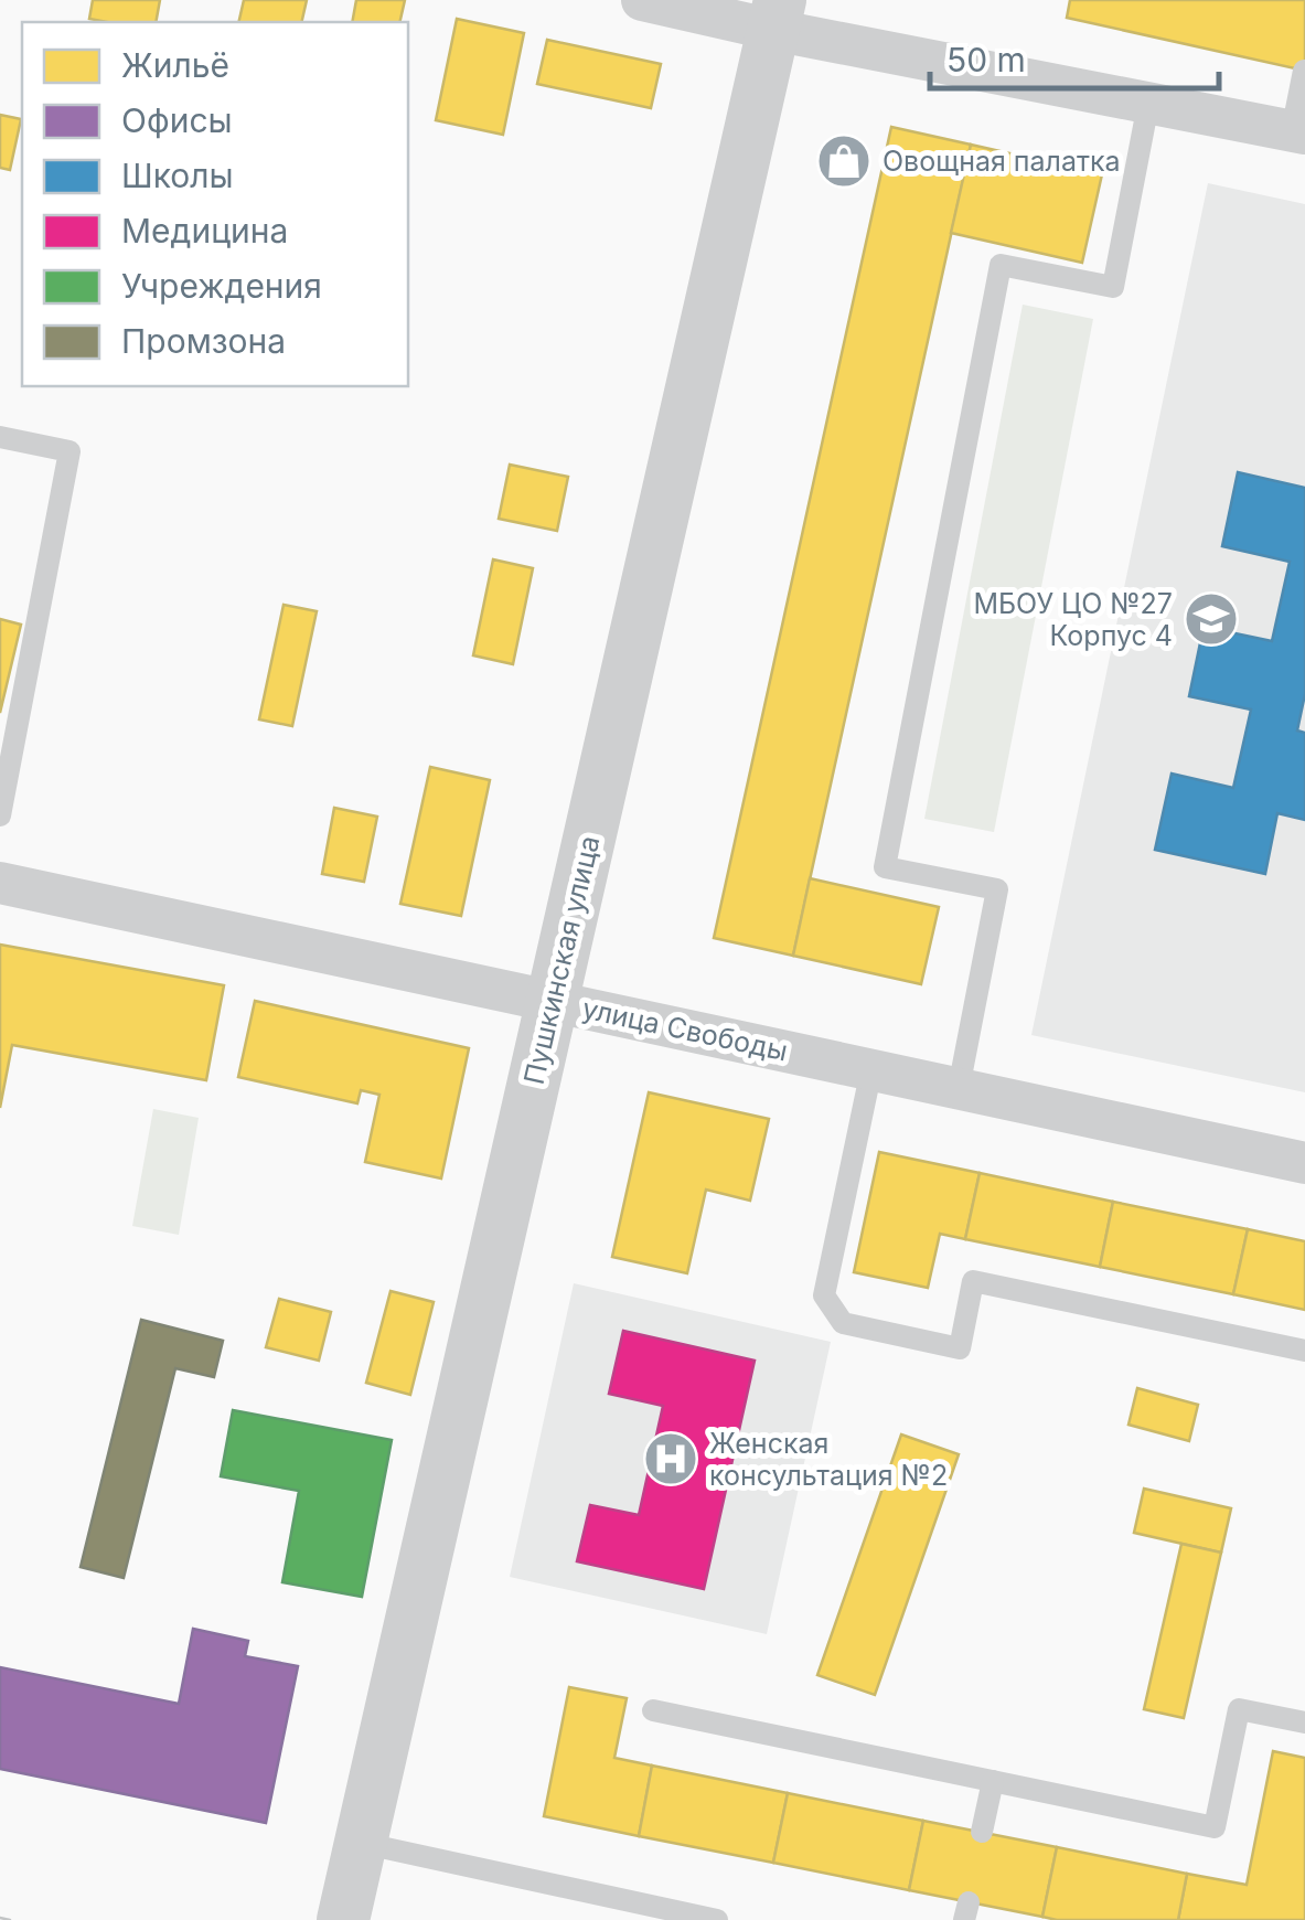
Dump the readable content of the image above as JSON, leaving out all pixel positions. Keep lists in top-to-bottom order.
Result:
{
  "streets": {
    "street": ["Пушкинская улица", "улица Свободы"]
  },
  "crossings": [
    ["Пушкинская улица", "улица Свободы"]
  ],
  "places": {
    "shop": ["Овощная палатка"],
    "school or university": ["МБОУ ЦО №27 Корпус 4"],
    "hospital": ["Женская консультация №2"]
  },
  "legend": [
    "Жильё",
    "Офисы",
    "Школы",
    "Медицина",
    "Учреждения",
    "Промзона"
  ],
  "scale_bar": "50 m"
}
